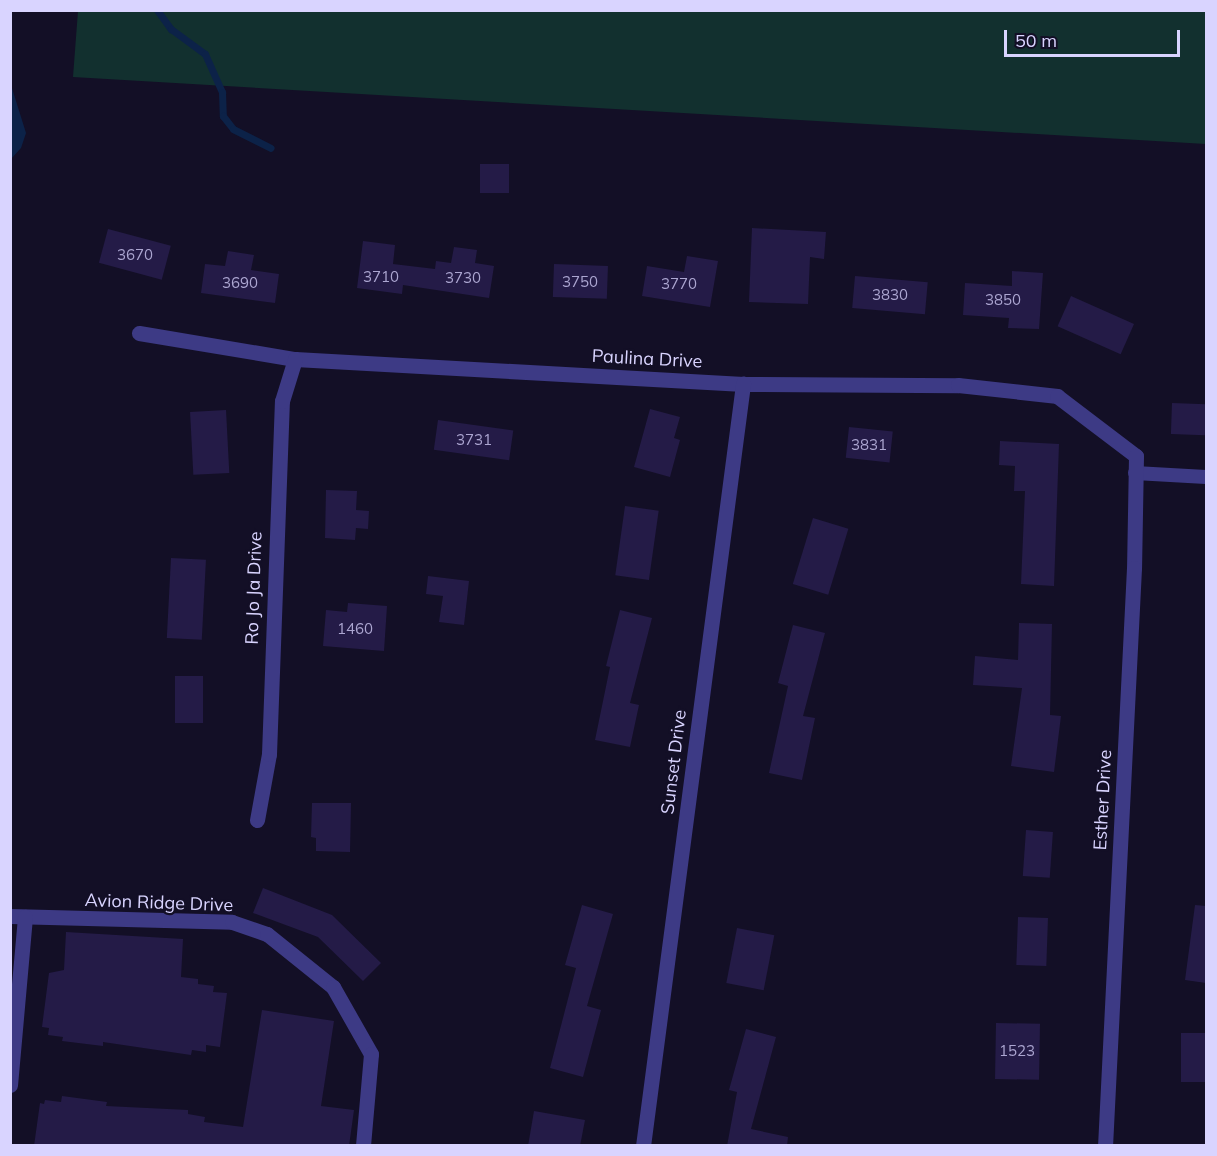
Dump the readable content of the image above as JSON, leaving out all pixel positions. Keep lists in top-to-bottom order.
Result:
{
  "streets": {
    "street": [
      "Paulina Drive",
      "Ro Jo Ja Drive",
      "Sunset Drive",
      "Esther Drive",
      "Avion Ridge Drive"
    ]
  },
  "crossings": [
    ["Paulina Drive", "Ro Jo Ja Drive"],
    ["Paulina Drive", "Sunset Drive"],
    ["Paulina Drive", "Esther Drive"]
  ],
  "house_numbers": [
    "3670",
    "3710",
    "3730",
    "3750",
    "3690",
    "3770",
    "3830",
    "3850",
    "3731",
    "3831",
    "1460",
    "1523"
  ],
  "scale_bar": "50 m"
}
